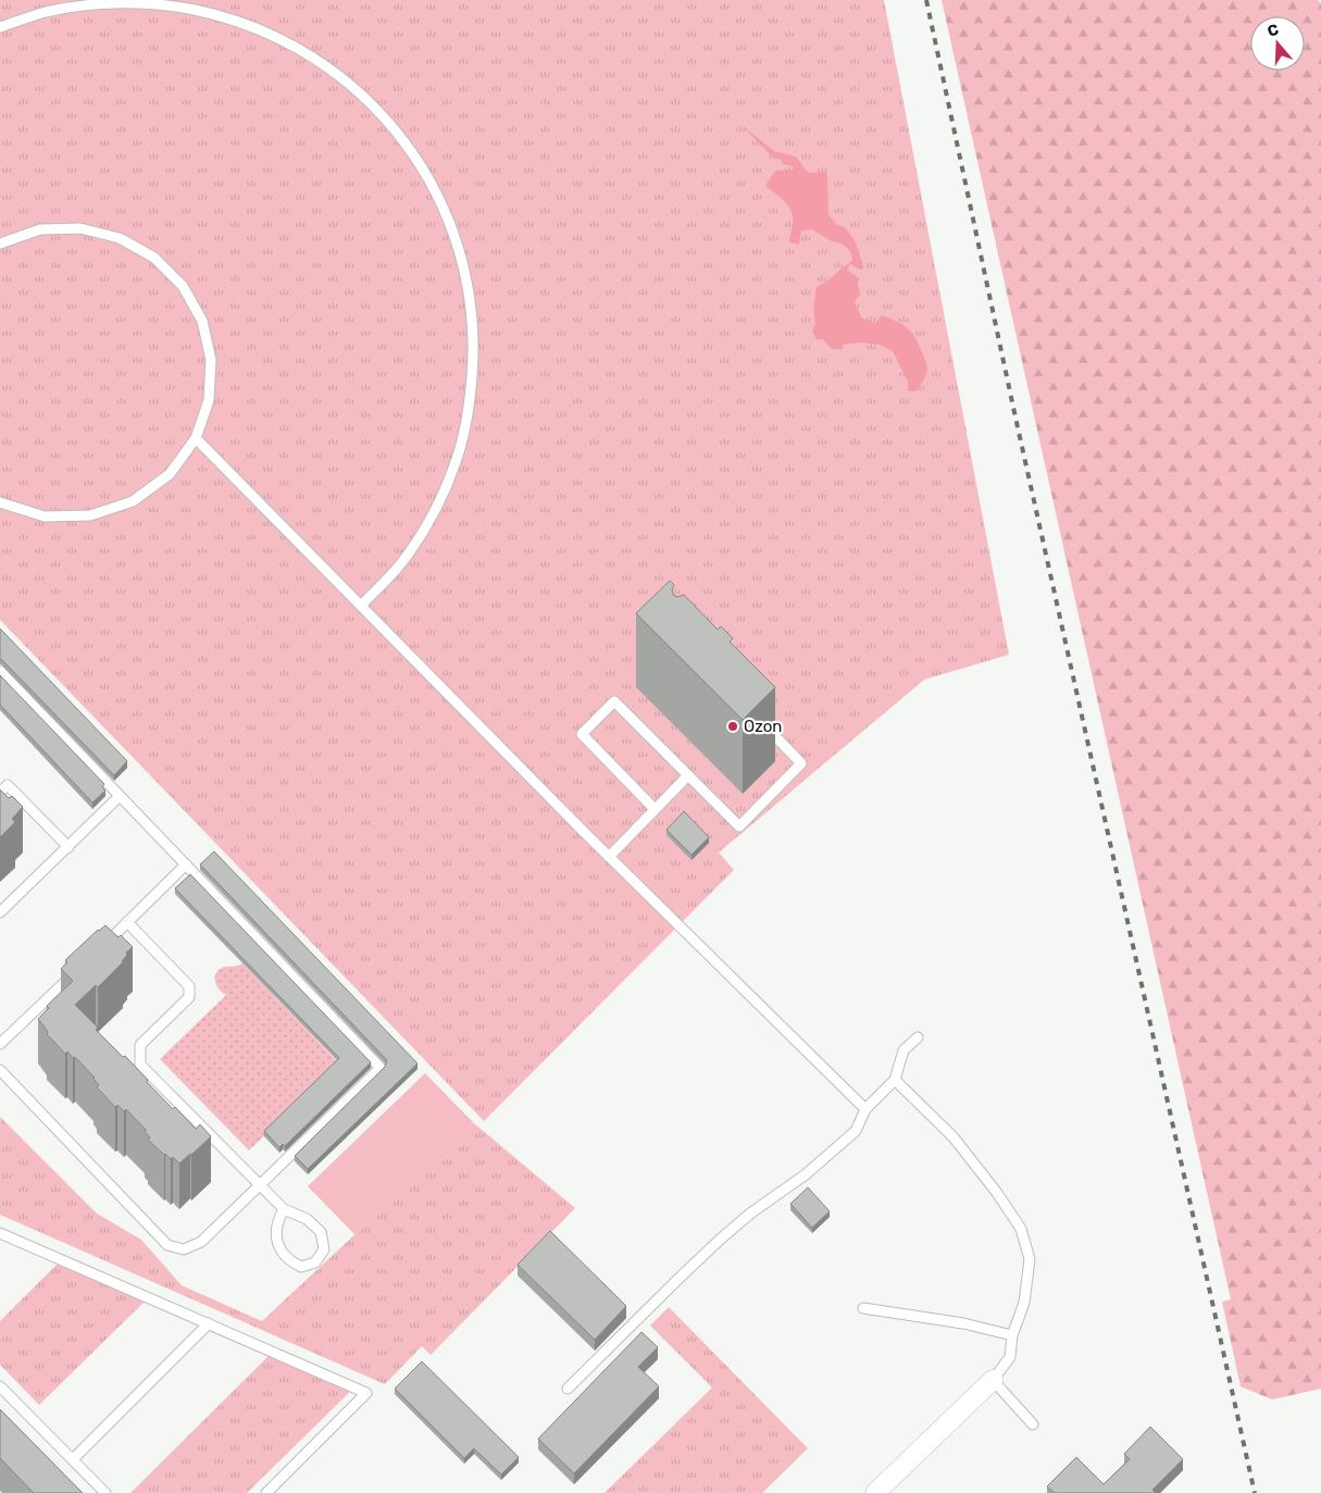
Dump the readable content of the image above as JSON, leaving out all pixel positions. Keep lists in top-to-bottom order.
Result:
{
  "places": ["Ozon"],
  "north": "top"
}
